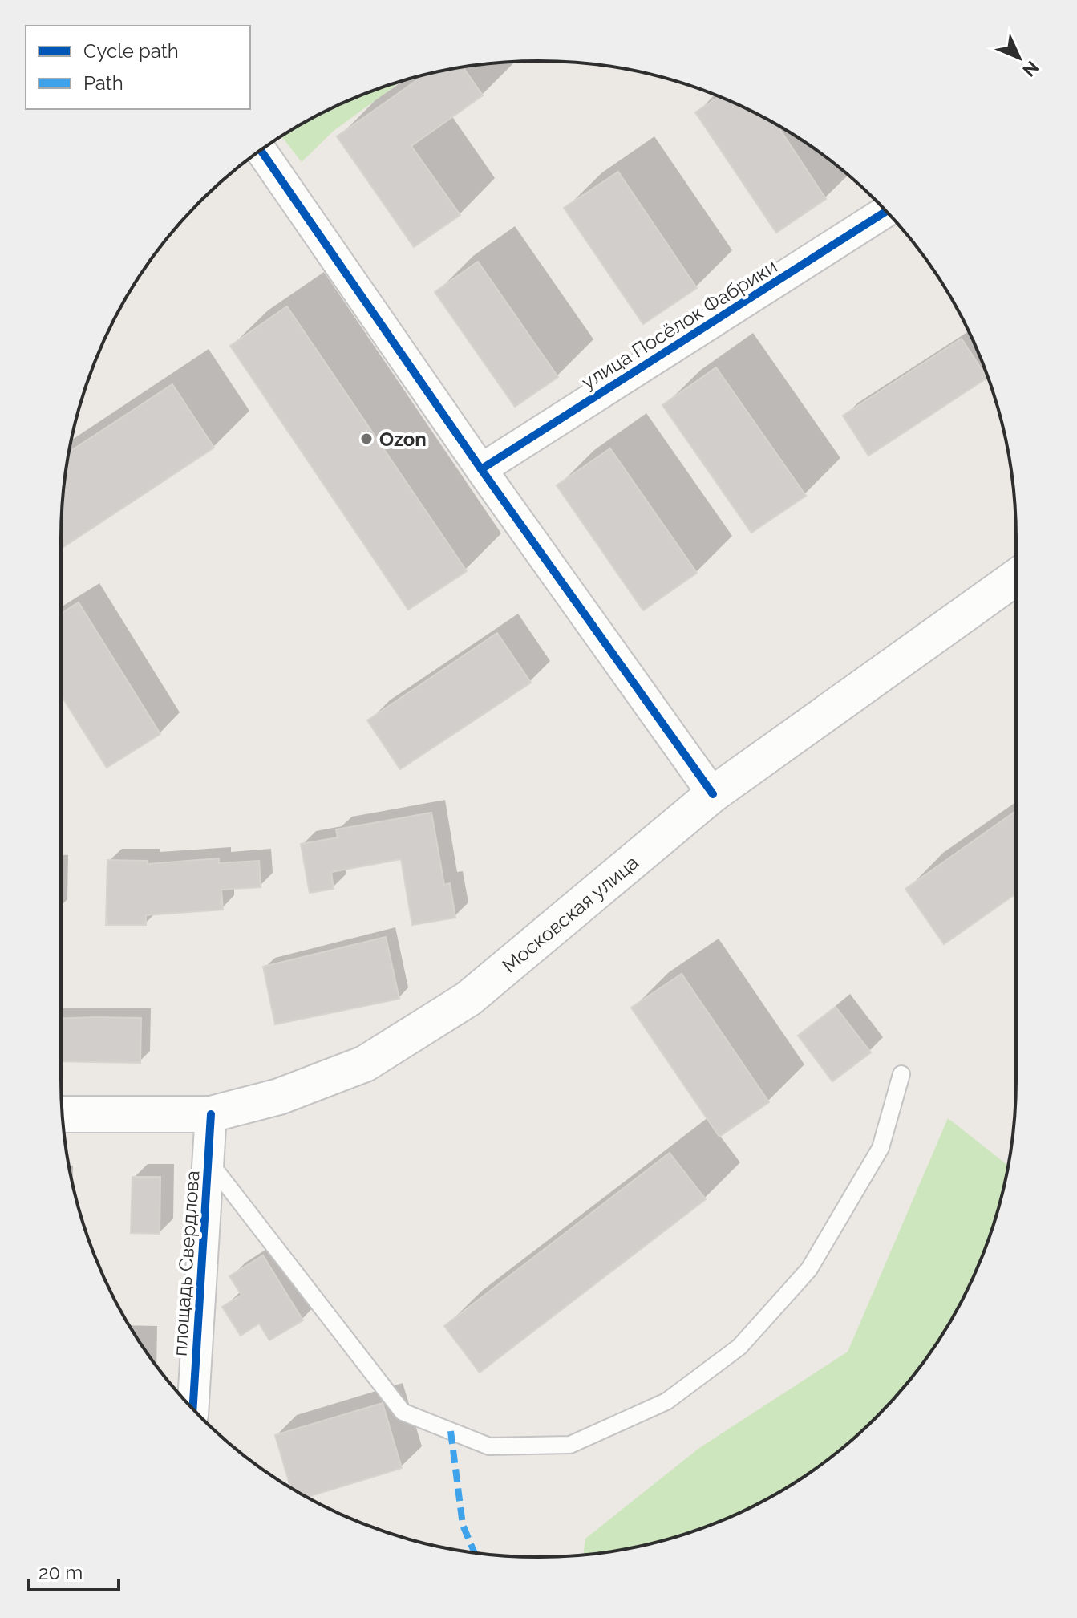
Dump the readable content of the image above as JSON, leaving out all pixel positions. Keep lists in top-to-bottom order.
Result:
{
  "streets": {
    "main road": ["Московская улица"],
    "street": ["улица Посёлок Фабрики", "площадь Свердлова"]
  },
  "crossings": [
    ["Московская улица", "площадь Свердлова"]
  ],
  "places": ["Ozon"],
  "legend": ["Cycle path", "Path"],
  "scale_bar": "20 m",
  "north": "bottom right"
}
